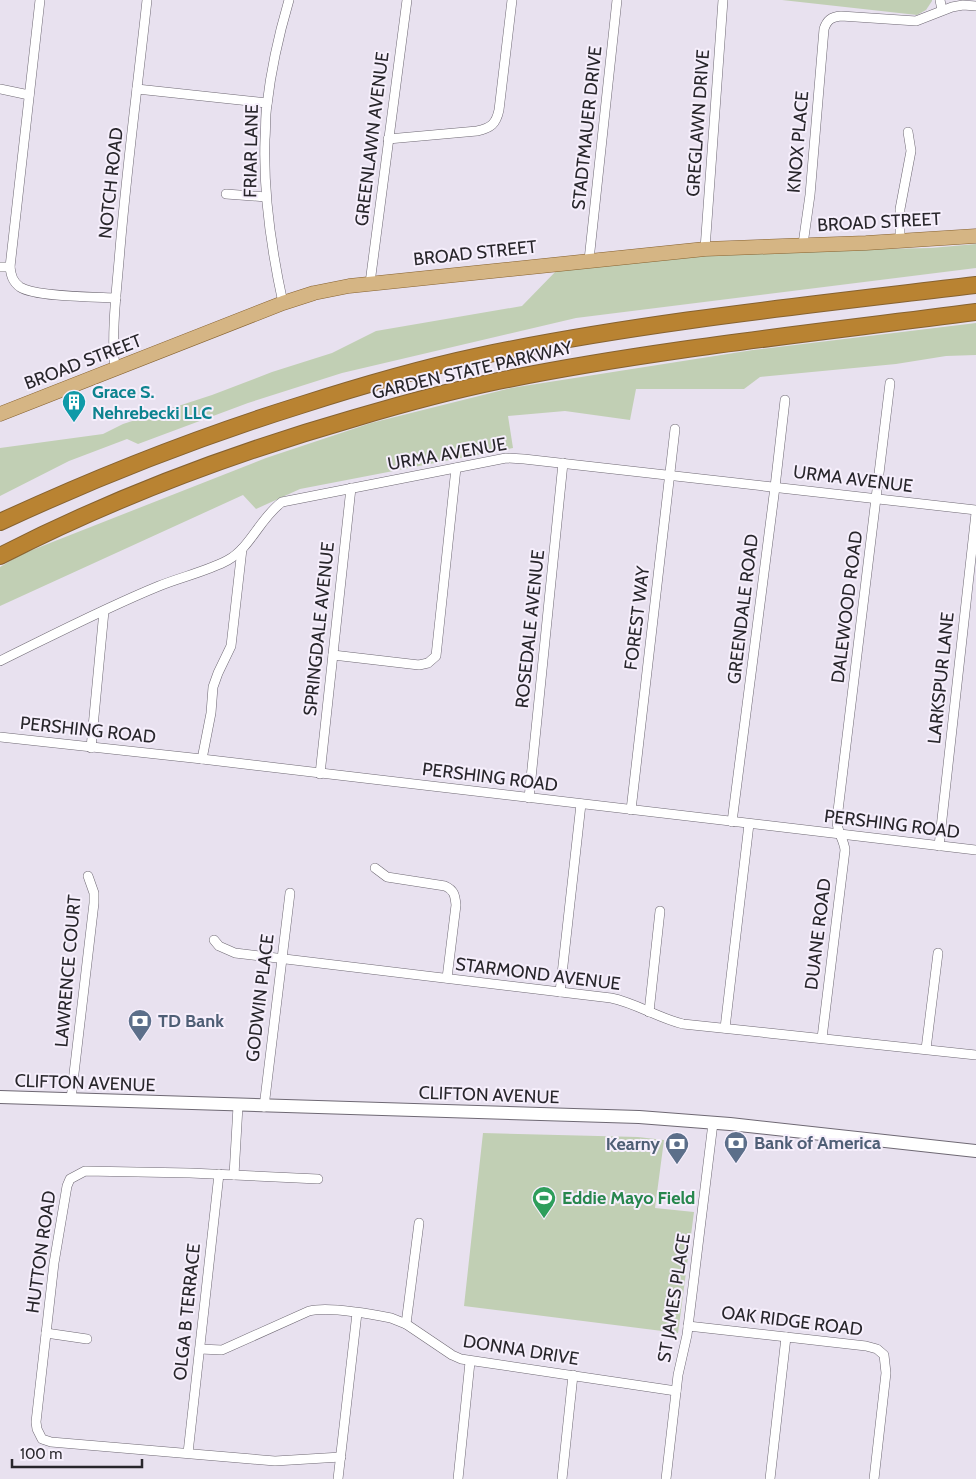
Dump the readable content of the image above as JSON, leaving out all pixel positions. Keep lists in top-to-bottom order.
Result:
{
  "streets": {
    "highway": ["GARDEN STATE PARKWAY"],
    "main road": ["BROAD STREET", "CLIFTON AVENUE"],
    "street": [
      "GREGLAWN DRIVE",
      "STADTMAUER DRIVE",
      "GREENLAWN AVENUE",
      "KNOX PLACE",
      "FRIAR LANE",
      "NOTCH ROAD",
      "URMA AVENUE",
      "DALEWOOD ROAD",
      "GREENDALE ROAD",
      "FOREST WAY",
      "SPRINGDALE AVENUE",
      "ROSEDALE AVENUE",
      "LARKSPUR LANE",
      "PERSHING ROAD",
      "DUANE ROAD",
      "LAWRENCE COURT",
      "STARMOND AVENUE",
      "GODWIN PLACE",
      "HUTTON ROAD",
      "ST JAMES PLACE",
      "OLGA B TERRACE",
      "OAK RIDGE ROAD",
      "DONNA DRIVE"
    ]
  },
  "crossings": [
    ["GREGLAWN DRIVE", "BROAD STREET"],
    ["STADTMAUER DRIVE", "BROAD STREET"],
    ["GREENLAWN AVENUE", "BROAD STREET"],
    ["KNOX PLACE", "BROAD STREET"],
    ["FRIAR LANE", "BROAD STREET"],
    ["NOTCH ROAD", "BROAD STREET"],
    ["URMA AVENUE", "DALEWOOD ROAD"],
    ["URMA AVENUE", "GREENDALE ROAD"],
    ["URMA AVENUE", "FOREST WAY"],
    ["URMA AVENUE", "SPRINGDALE AVENUE"],
    ["URMA AVENUE", "ROSEDALE AVENUE"],
    ["URMA AVENUE", "LARKSPUR LANE"],
    ["DALEWOOD ROAD", "PERSHING ROAD"],
    ["DALEWOOD ROAD", "DUANE ROAD"],
    ["GREENDALE ROAD", "PERSHING ROAD"],
    ["FOREST WAY", "PERSHING ROAD"],
    ["SPRINGDALE AVENUE", "PERSHING ROAD"],
    ["ROSEDALE AVENUE", "PERSHING ROAD"],
    ["LARKSPUR LANE", "PERSHING ROAD"],
    ["PERSHING ROAD", "DUANE ROAD"],
    ["DUANE ROAD", "STARMOND AVENUE"],
    ["LAWRENCE COURT", "CLIFTON AVENUE"],
    ["STARMOND AVENUE", "GODWIN PLACE"],
    ["GODWIN PLACE", "CLIFTON AVENUE"],
    ["CLIFTON AVENUE", "ST JAMES PLACE"],
    ["HUTTON ROAD", "OLGA B TERRACE"],
    ["ST JAMES PLACE", "OAK RIDGE ROAD"],
    ["ST JAMES PLACE", "DONNA DRIVE"],
    ["OLGA B TERRACE", "DONNA DRIVE"]
  ],
  "places": {
    "building": ["Grace S. Nehrebecki LLC"],
    "bank": ["TD Bank", "Bank of America", "Kearny"],
    "sports": ["Eddie Mayo Field"]
  },
  "scale_bar": "100 m"
}
